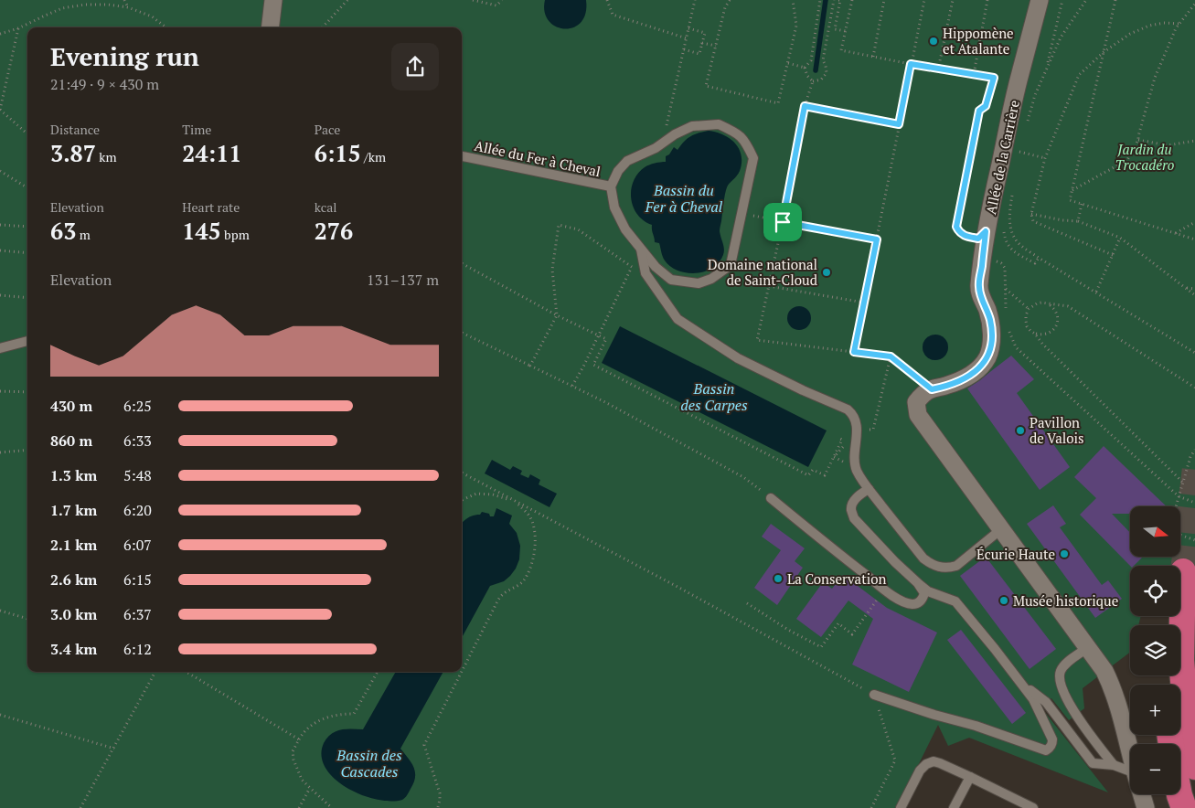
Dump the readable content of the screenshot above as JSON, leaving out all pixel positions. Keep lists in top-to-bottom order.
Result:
{
  "streets": {
    "street": ["Allée de la Carrière"],
    "lane": ["Allée du Fer à Cheval"]
  },
  "water": ["Bassin du Fer à Cheval", "Bassin des Carpes", "Bassin des Cascades"],
  "parks": ["Jardin du Trocadéro"],
  "places": [
    "Hippomène et Atalante",
    "Domaine national de Saint-Cloud",
    "Pavillon de Valois",
    "Écurie Haute",
    "La Conservation",
    "Musée historique"
  ],
  "north": "right",
  "page": {
    "heading": ["Evening run", "21:49 · 9 × 430 m"],
    "stats": [
      ["Distance", "3.87 km"],
      ["Time", "24:11"],
      ["Pace", "6:15 /km"],
      ["Elevation", "63 m"],
      ["Heart rate", "145 bpm"],
      ["kcal", "276"]
    ],
    "chart": ["Elevation", "131–137 m"],
    "list": [
      {
        "name": "430 m",
        "note": "6:25"
      },
      {
        "name": "860 m",
        "note": "6:33"
      },
      {
        "name": "1.3 km",
        "note": "5:48"
      },
      {
        "name": "1.7 km",
        "note": "6:20"
      },
      {
        "name": "2.1 km",
        "note": "6:07"
      },
      {
        "name": "2.6 km",
        "note": "6:15"
      },
      {
        "name": "3.0 km",
        "note": "6:37"
      },
      {
        "name": "3.4 km",
        "note": "6:12"
      }
    ],
    "map_buttons": ["+", "−"]
  }
}
